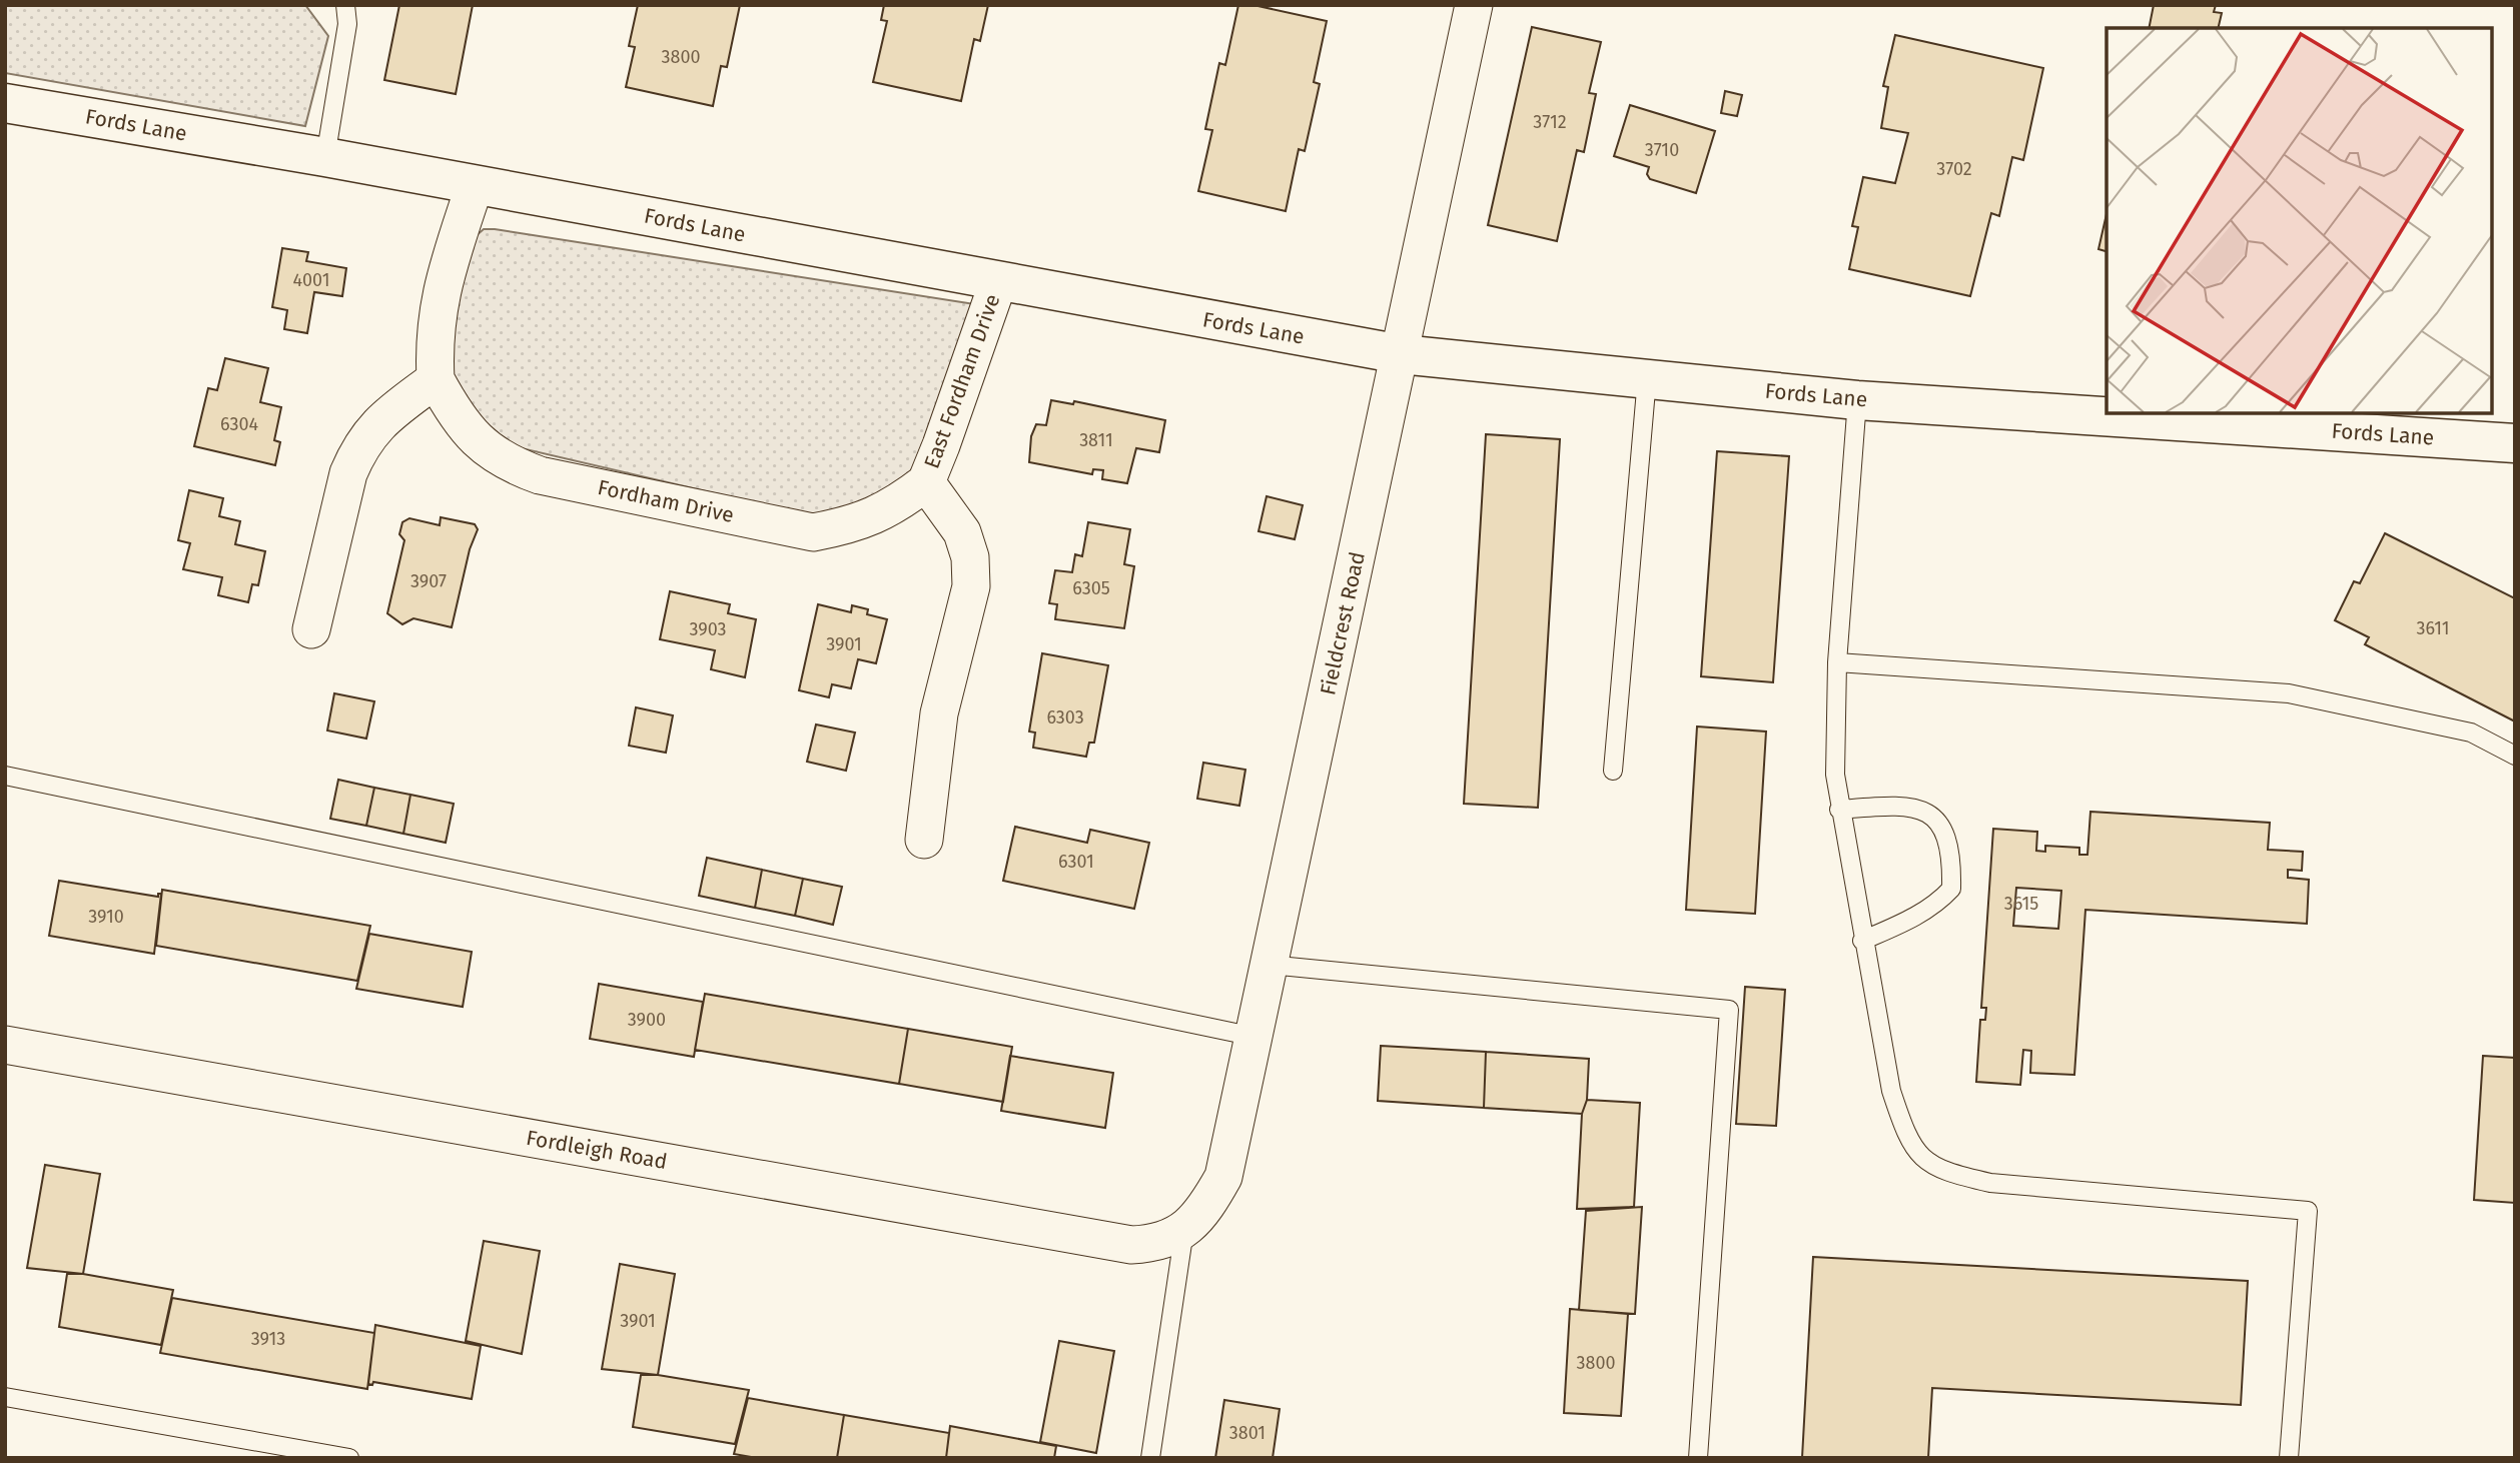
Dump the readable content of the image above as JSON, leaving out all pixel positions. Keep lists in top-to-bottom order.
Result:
{
  "streets": {
    "street": [
      "Fords Lane",
      "East Fordham Drive",
      "Fordham Drive",
      "Fieldcrest Road",
      "Fordleigh Road"
    ]
  },
  "crossings": [
    ["Fords Lane", "East Fordham Drive"],
    ["Fords Lane", "Fieldcrest Road"],
    ["East Fordham Drive", "Fordham Drive"],
    ["Fieldcrest Road", "Fordleigh Road"]
  ],
  "house_numbers": [
    "3800",
    "3712",
    "3710",
    "3702",
    "4001",
    "6304",
    "3811",
    "3907",
    "6305",
    "3611",
    "3903",
    "3901",
    "6303",
    "6301",
    "3615",
    "3910",
    "3900",
    "3901",
    "3913",
    "3800",
    "3801"
  ]
}
